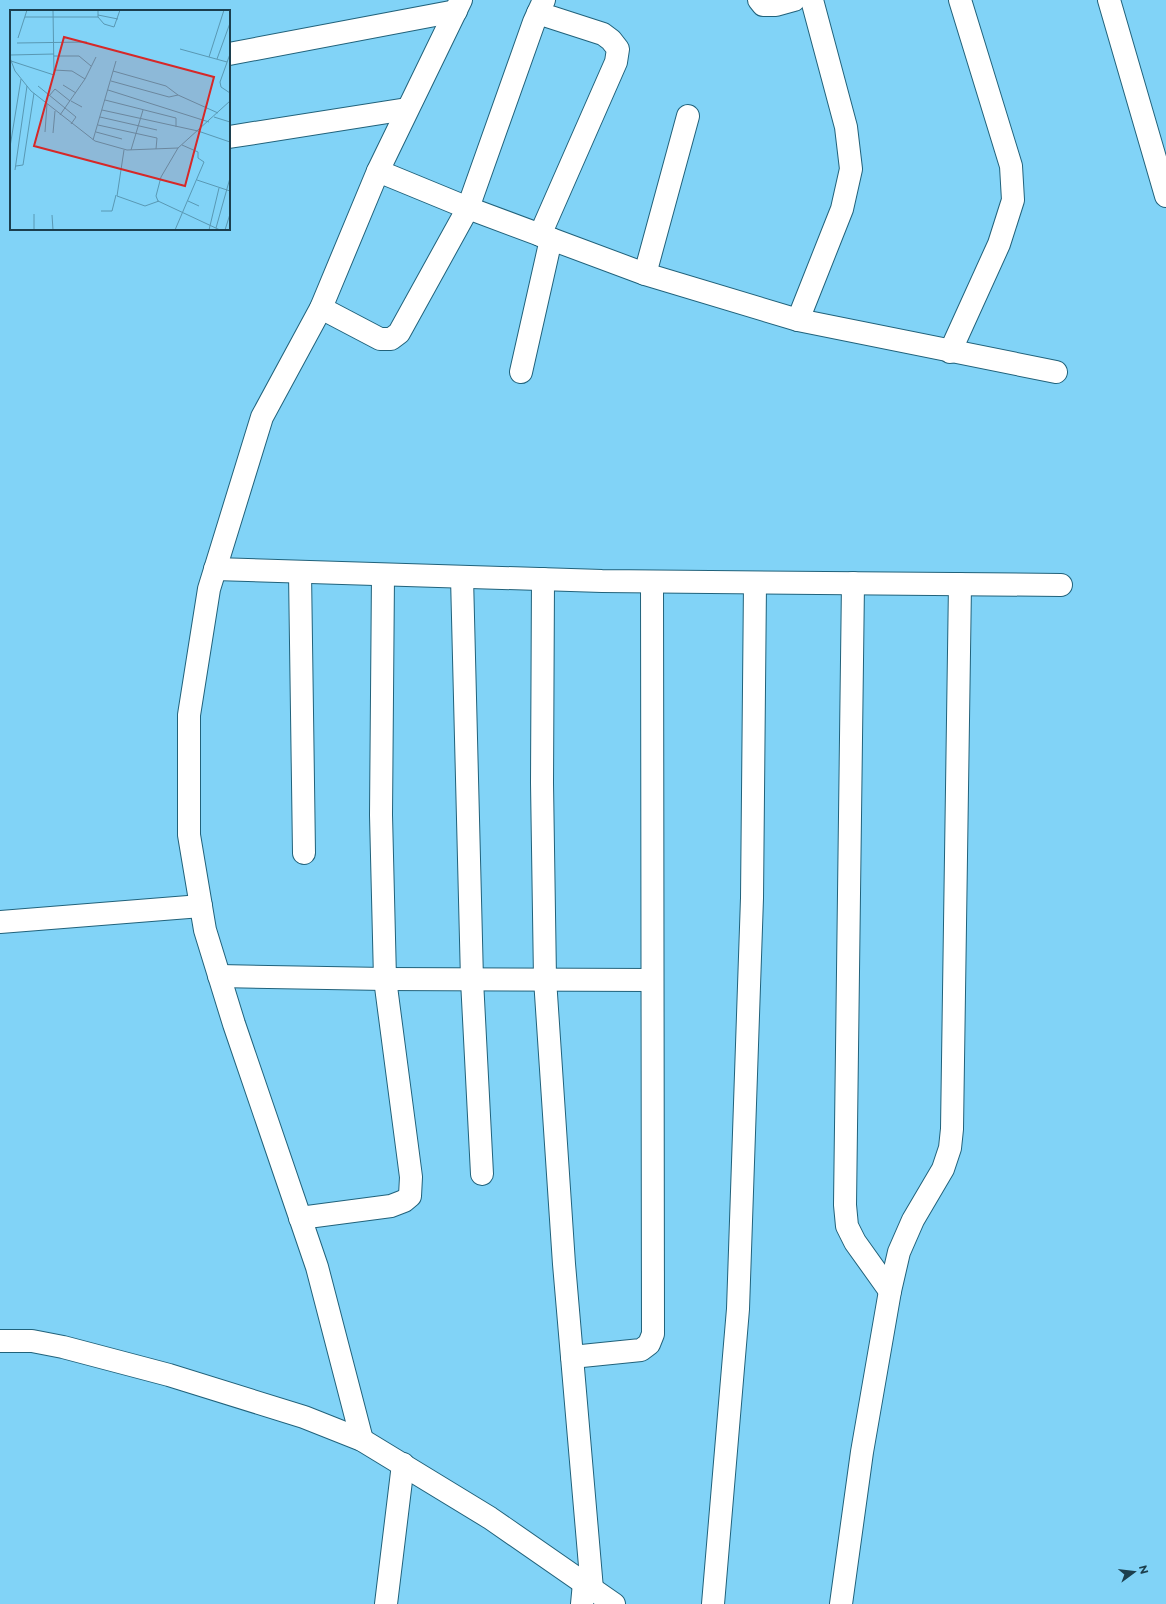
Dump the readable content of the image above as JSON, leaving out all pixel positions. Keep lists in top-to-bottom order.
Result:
{
  "north": "right"
}
